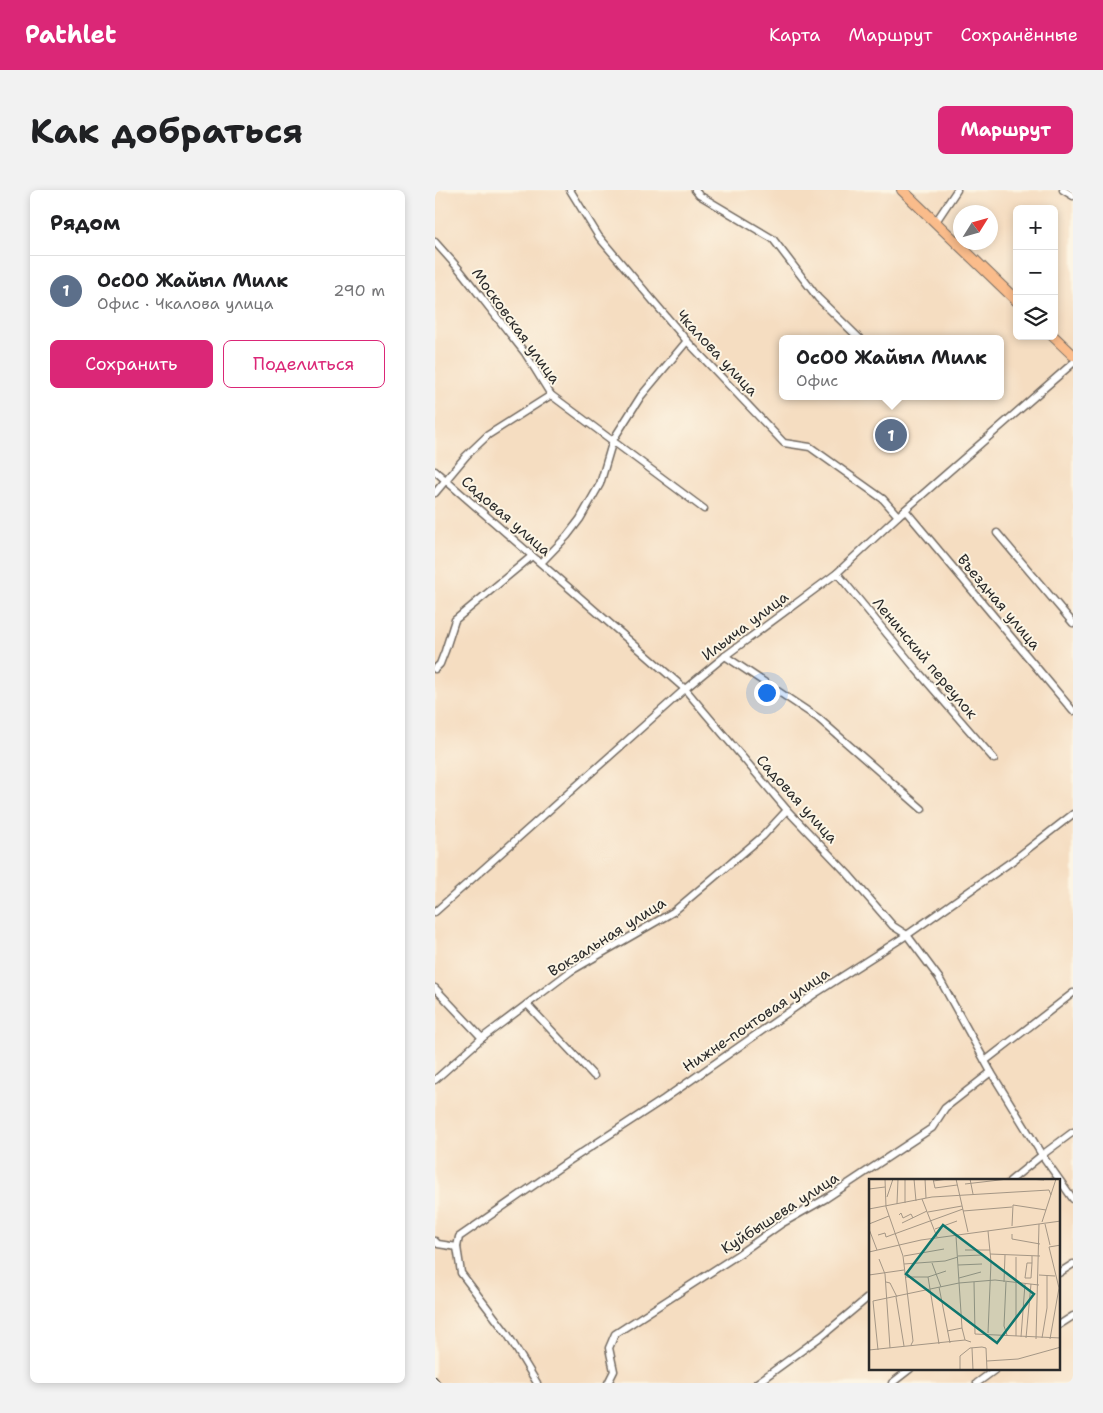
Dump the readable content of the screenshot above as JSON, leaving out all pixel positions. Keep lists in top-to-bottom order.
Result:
{
  "streets": {
    "street": [
      "Московская улица",
      "Чкалова улица",
      "Садовая улица",
      "Въездная улица",
      "Ильича улица",
      "Ленинский переулок",
      "Вокзальная улица",
      "Нижне-почтовая улица",
      "Куйбышева улица"
    ]
  },
  "crossings": [
    ["Чкалова улица", "Ильича улица"],
    ["Садовая улица", "Ильича улица"],
    ["Садовая улица", "Вокзальная улица"],
    ["Садовая улица", "Нижне-почтовая улица"],
    ["Садовая улица", "Куйбышева улица"],
    ["Въездная улица", "Ильича улица"],
    ["Ильича улица", "Ленинский переулок"]
  ],
  "north": "top right",
  "page": {
    "header": "Pathlet",
    "nav": ["Карта", "Маршрут", "Сохранённые"],
    "buttons": [
      "Маршрут",
      ["Сохранить", "Поделиться"]
    ],
    "title": "Как добраться",
    "heading": "Рядом",
    "map_buttons": ["+", "−"],
    "list": [
      {
        "mark": "1",
        "name": "ОсОО Жайыл Милк",
        "note": "Офис · Чкалова улица",
        "value": "290 m"
      }
    ],
    "popup": ["ОсОО Жайыл Милк", "Офис"],
    "pins": "1"
  }
}
